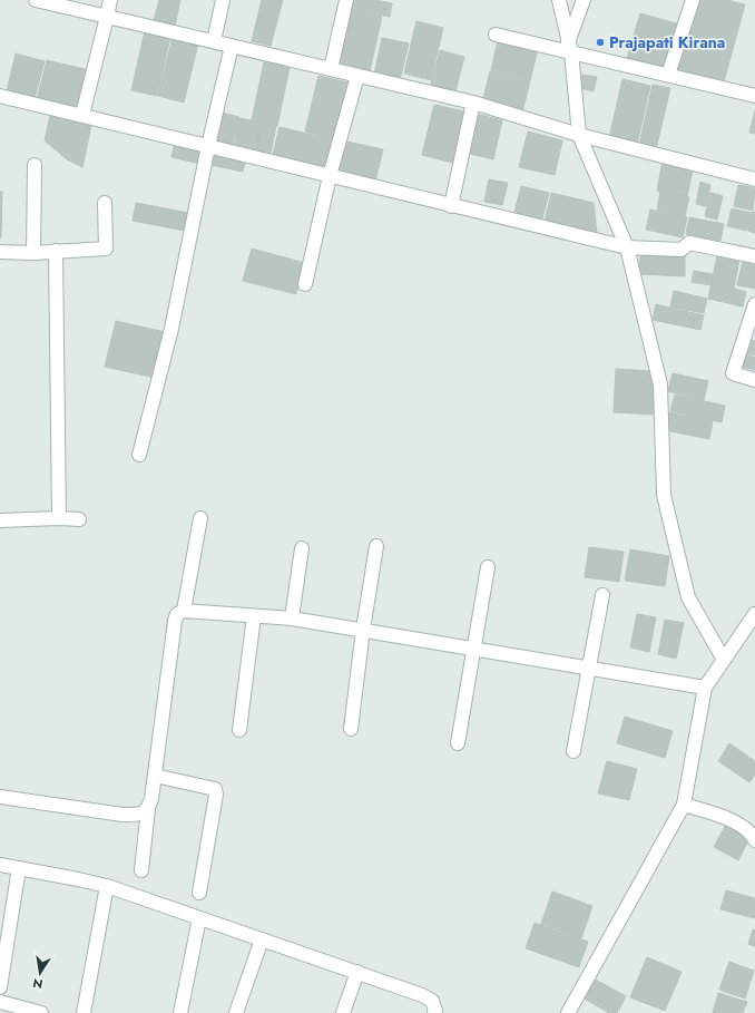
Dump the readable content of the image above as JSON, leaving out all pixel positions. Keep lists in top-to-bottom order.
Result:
{
  "places": ["Prajapati Kirana"],
  "north": "bottom"
}
